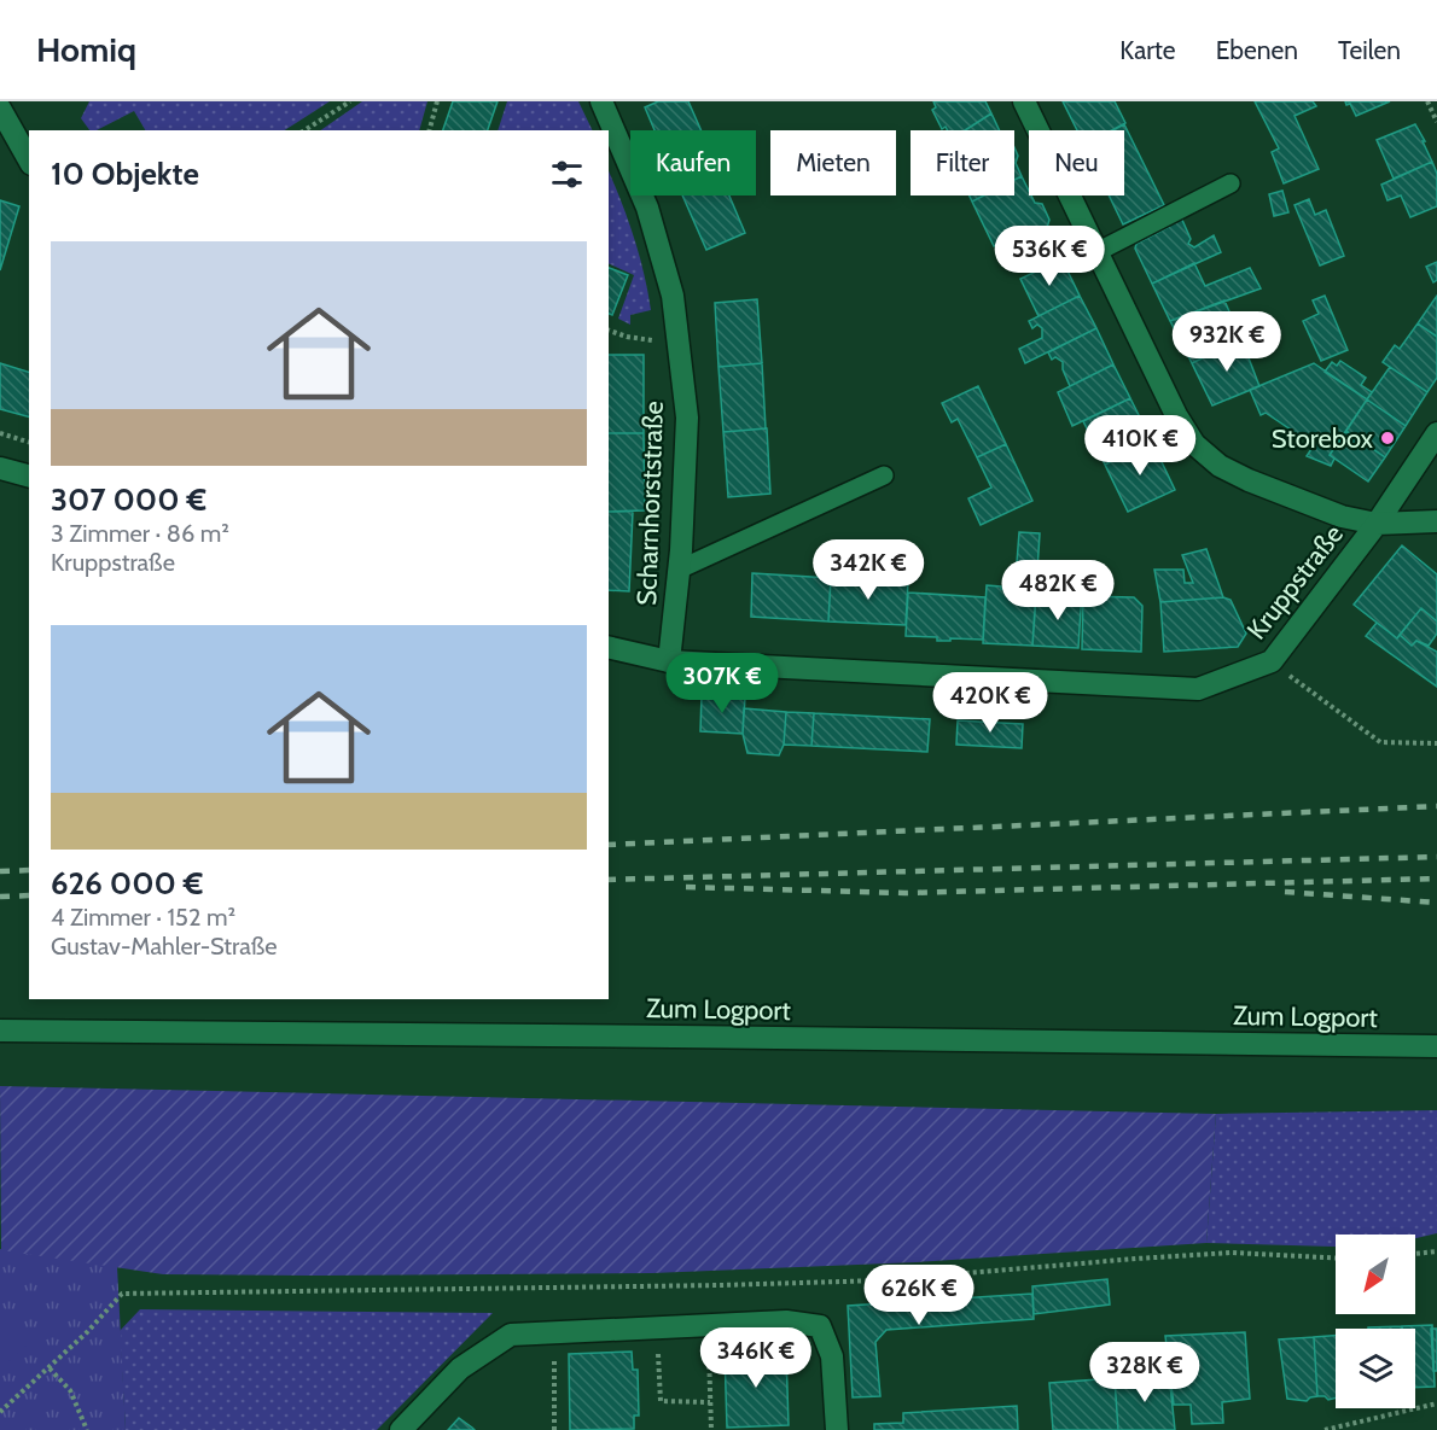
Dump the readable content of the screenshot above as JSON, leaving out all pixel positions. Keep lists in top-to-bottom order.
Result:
{
  "streets": {
    "street": ["Scharnhorststraße", "Kruppstraße", "Zum Logport"]
  },
  "crossings": [
    ["Scharnhorststraße", "Kruppstraße"]
  ],
  "places": ["Storebox"],
  "north": "bottom left",
  "page": {
    "header": "Homiq",
    "nav": ["Karte", "Ebenen", "Teilen"],
    "chip": [
      "Kaufen",
      "Mieten",
      "Filter",
      "Neu"
    ],
    "heading": "10 Objekte",
    "list": [
      {
        "name": "307 000 €",
        "note": "3 Zimmer · 86 m² · Kruppstraße"
      },
      {
        "name": "626 000 €",
        "note": "4 Zimmer · 152 m² · Gustav-Mahler-Straße"
      }
    ],
    "price": [
      "536K €",
      "932K €",
      "410K €",
      "342K €",
      "482K €",
      "307K €",
      "420K €",
      "626K €",
      "346K €",
      "328K €"
    ]
  }
}
